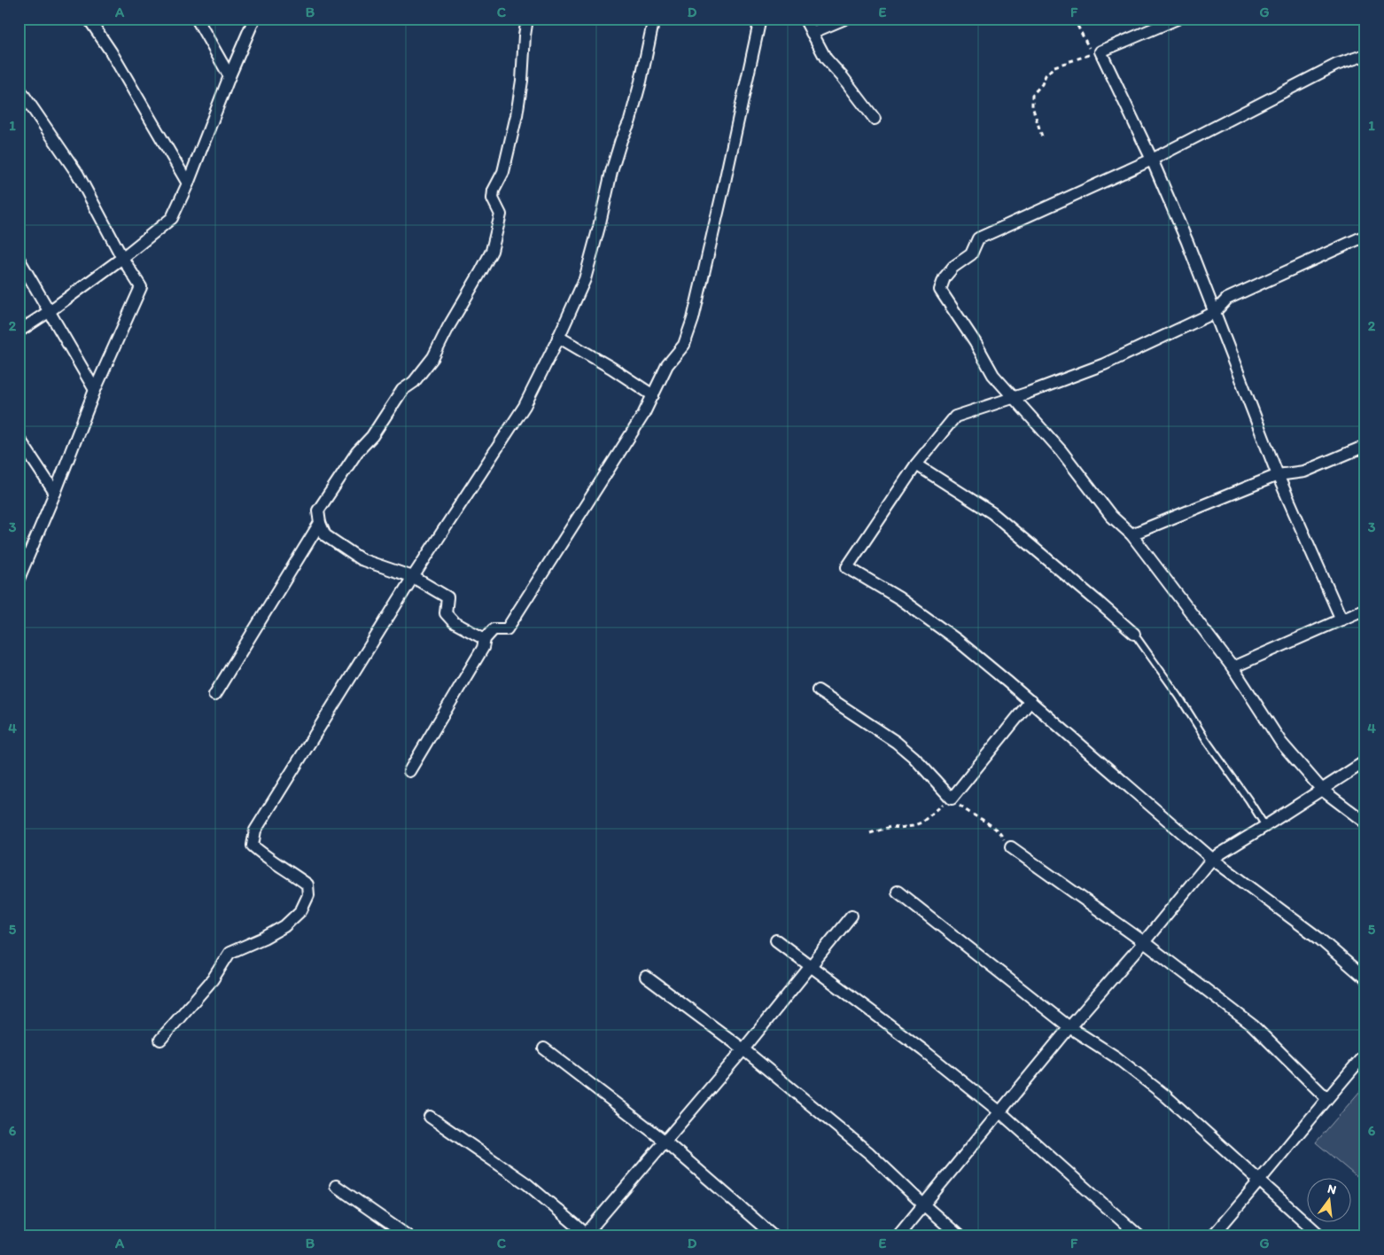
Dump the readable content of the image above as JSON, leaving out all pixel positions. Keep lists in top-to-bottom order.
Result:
{
  "north": "top",
  "grid": {
    "columns": [
      "A",
      "B",
      "C",
      "D",
      "E",
      "F",
      "G"
    ],
    "rows": [
      "1",
      "2",
      "3",
      "4",
      "5",
      "6"
    ]
  }
}
